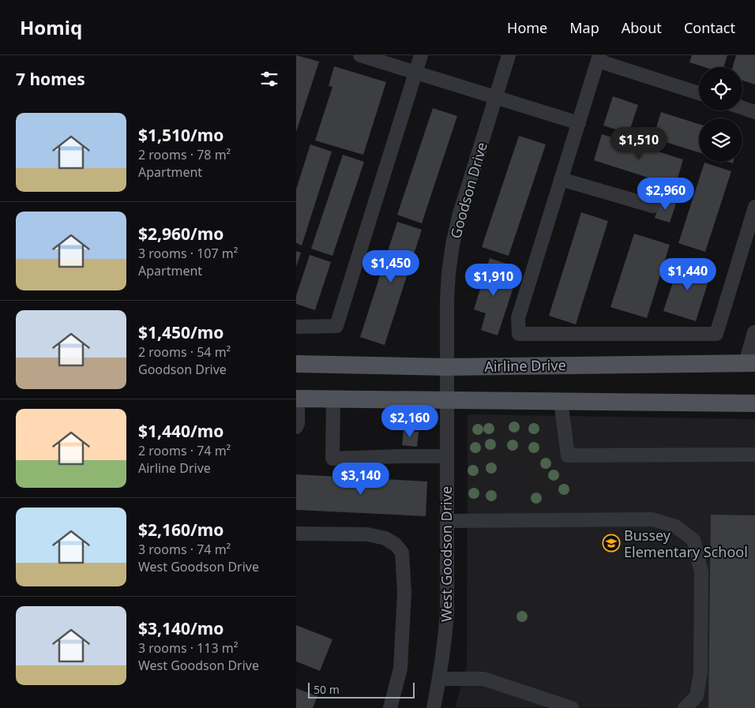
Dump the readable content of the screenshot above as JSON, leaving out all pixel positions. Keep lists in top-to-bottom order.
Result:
{
  "streets": {
    "main road": ["Airline Drive"],
    "street": ["Goodson Drive", "West Goodson Drive"]
  },
  "crossings": [
    ["Goodson Drive", "Airline Drive"],
    ["Goodson Drive", "West Goodson Drive"]
  ],
  "places": {
    "school or university": ["Bussey Elementary School"]
  },
  "scale_bar": "50 m",
  "page": {
    "header": "Homiq",
    "nav": [
      "Home",
      "Map",
      "About",
      "Contact"
    ],
    "heading": "7 homes",
    "list": [
      {
        "name": "$1,510/mo",
        "note": "2 rooms · 78 m² · Apartment"
      },
      {
        "name": "$2,960/mo",
        "note": "3 rooms · 107 m² · Apartment"
      },
      {
        "name": "$1,450/mo",
        "note": "2 rooms · 54 m² · Goodson Drive"
      },
      {
        "name": "$1,440/mo",
        "note": "2 rooms · 74 m² · Airline Drive"
      },
      {
        "name": "$2,160/mo",
        "note": "3 rooms · 74 m² · West Goodson Drive"
      },
      {
        "name": "$3,140/mo",
        "note": "3 rooms · 113 m² · West Goodson Drive"
      }
    ],
    "price": [
      "$1,510",
      "$2,960",
      "$1,450",
      "$1,440",
      "$1,910",
      "$2,160",
      "$3,140"
    ],
    "scale": "50 m"
  }
}
